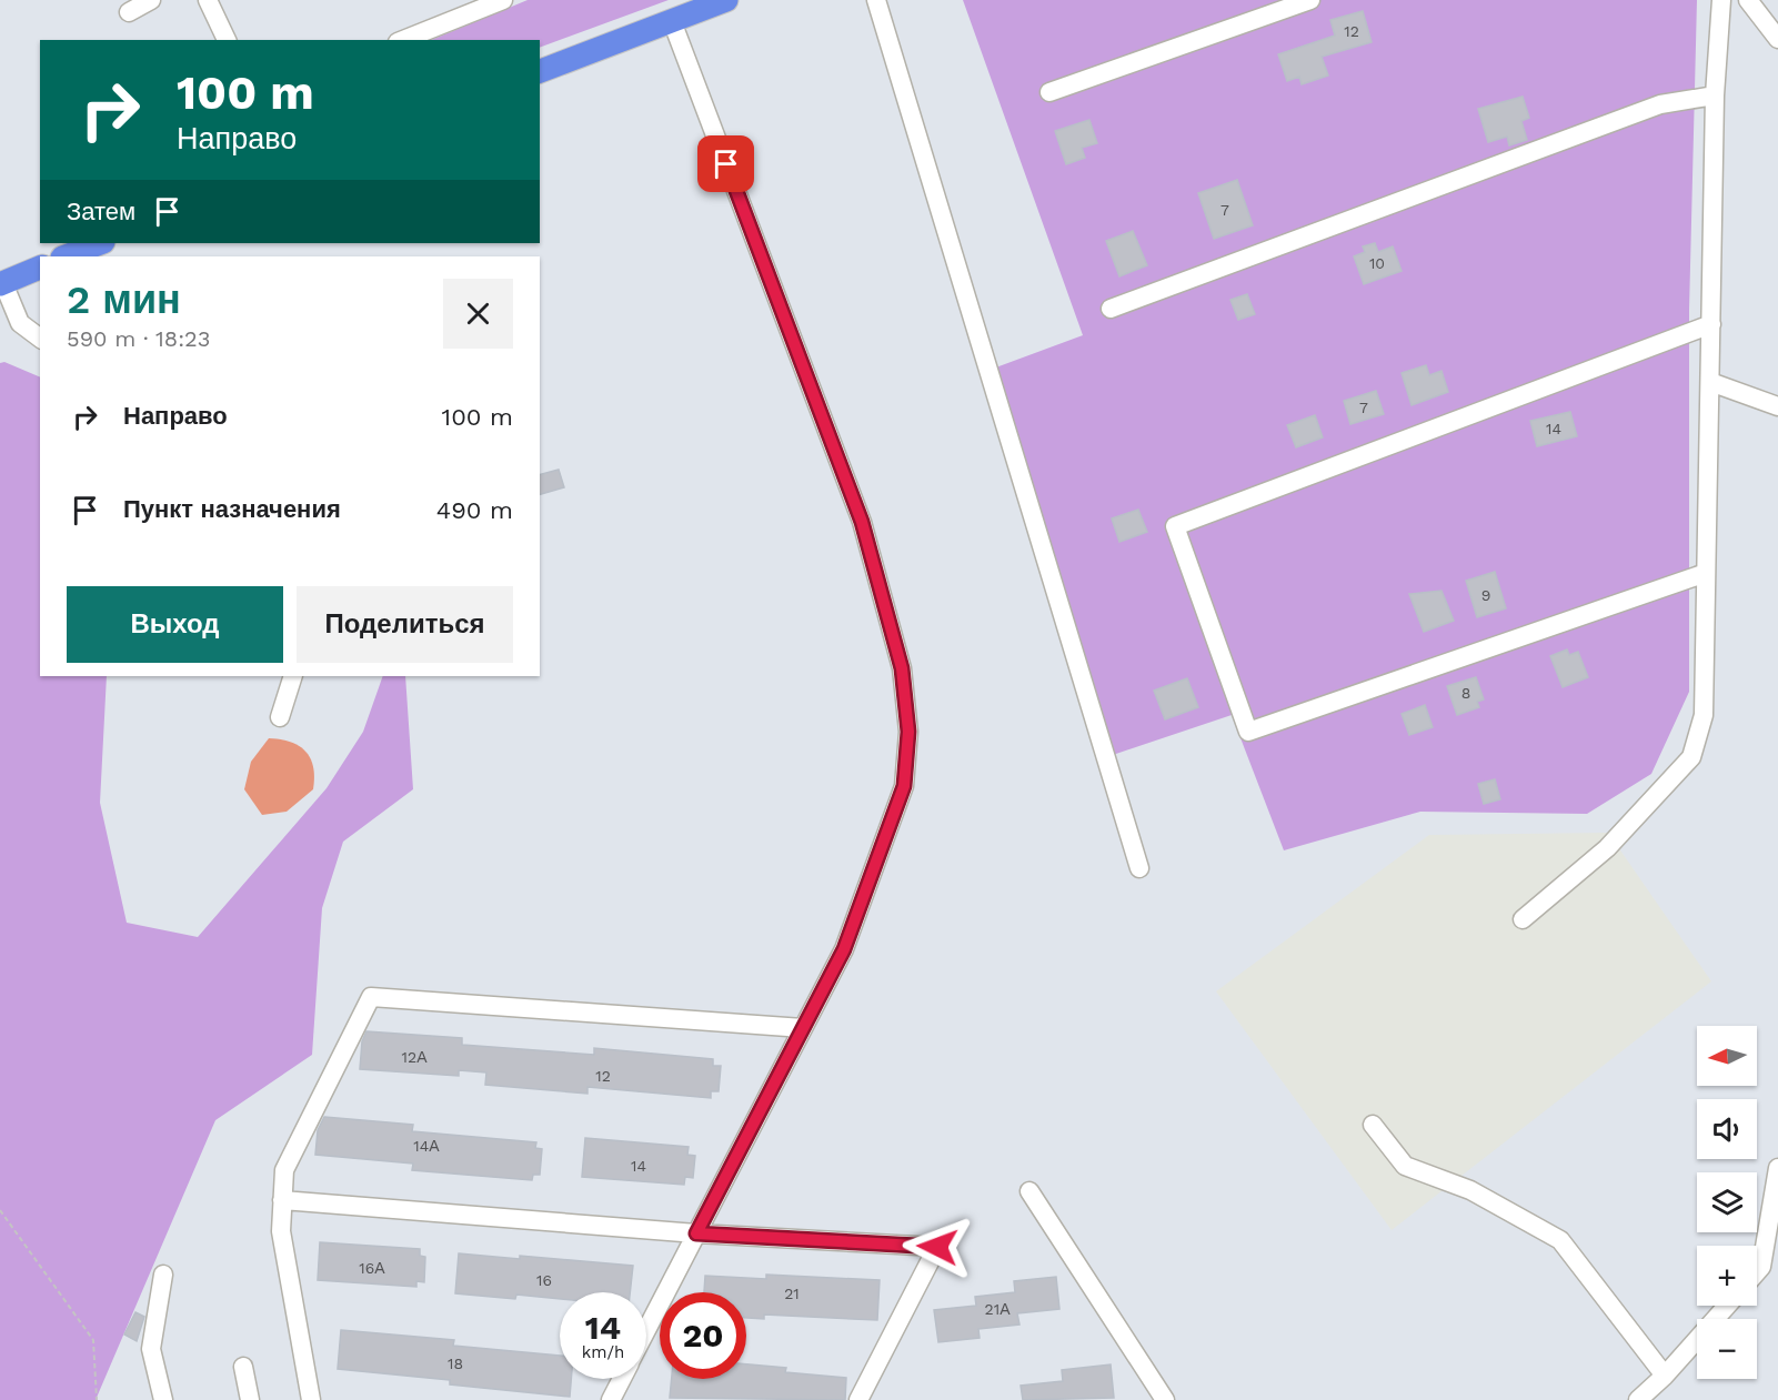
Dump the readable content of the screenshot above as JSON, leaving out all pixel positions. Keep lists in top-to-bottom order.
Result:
{
  "house_numbers": [
    "12",
    "7",
    "10",
    "7",
    "14",
    "9",
    "8",
    "12А",
    "12",
    "14А",
    "14",
    "16А",
    "16",
    "21",
    "21А",
    "18"
  ],
  "north": "left",
  "page": {
    "turn": ["100 m", "Направо"],
    "then": "Затем",
    "heading": ["2 мин", "590 m · 18:23"],
    "list": [
      {
        "name": "Направо",
        "value": "100 m"
      },
      {
        "name": "Пункт назначения",
        "value": "490 m"
      }
    ],
    "buttons": ["Выход", "Поделиться"],
    "map_buttons": ["+", "−"],
    "speed": "14 km/h",
    "limit": "20"
  }
}
